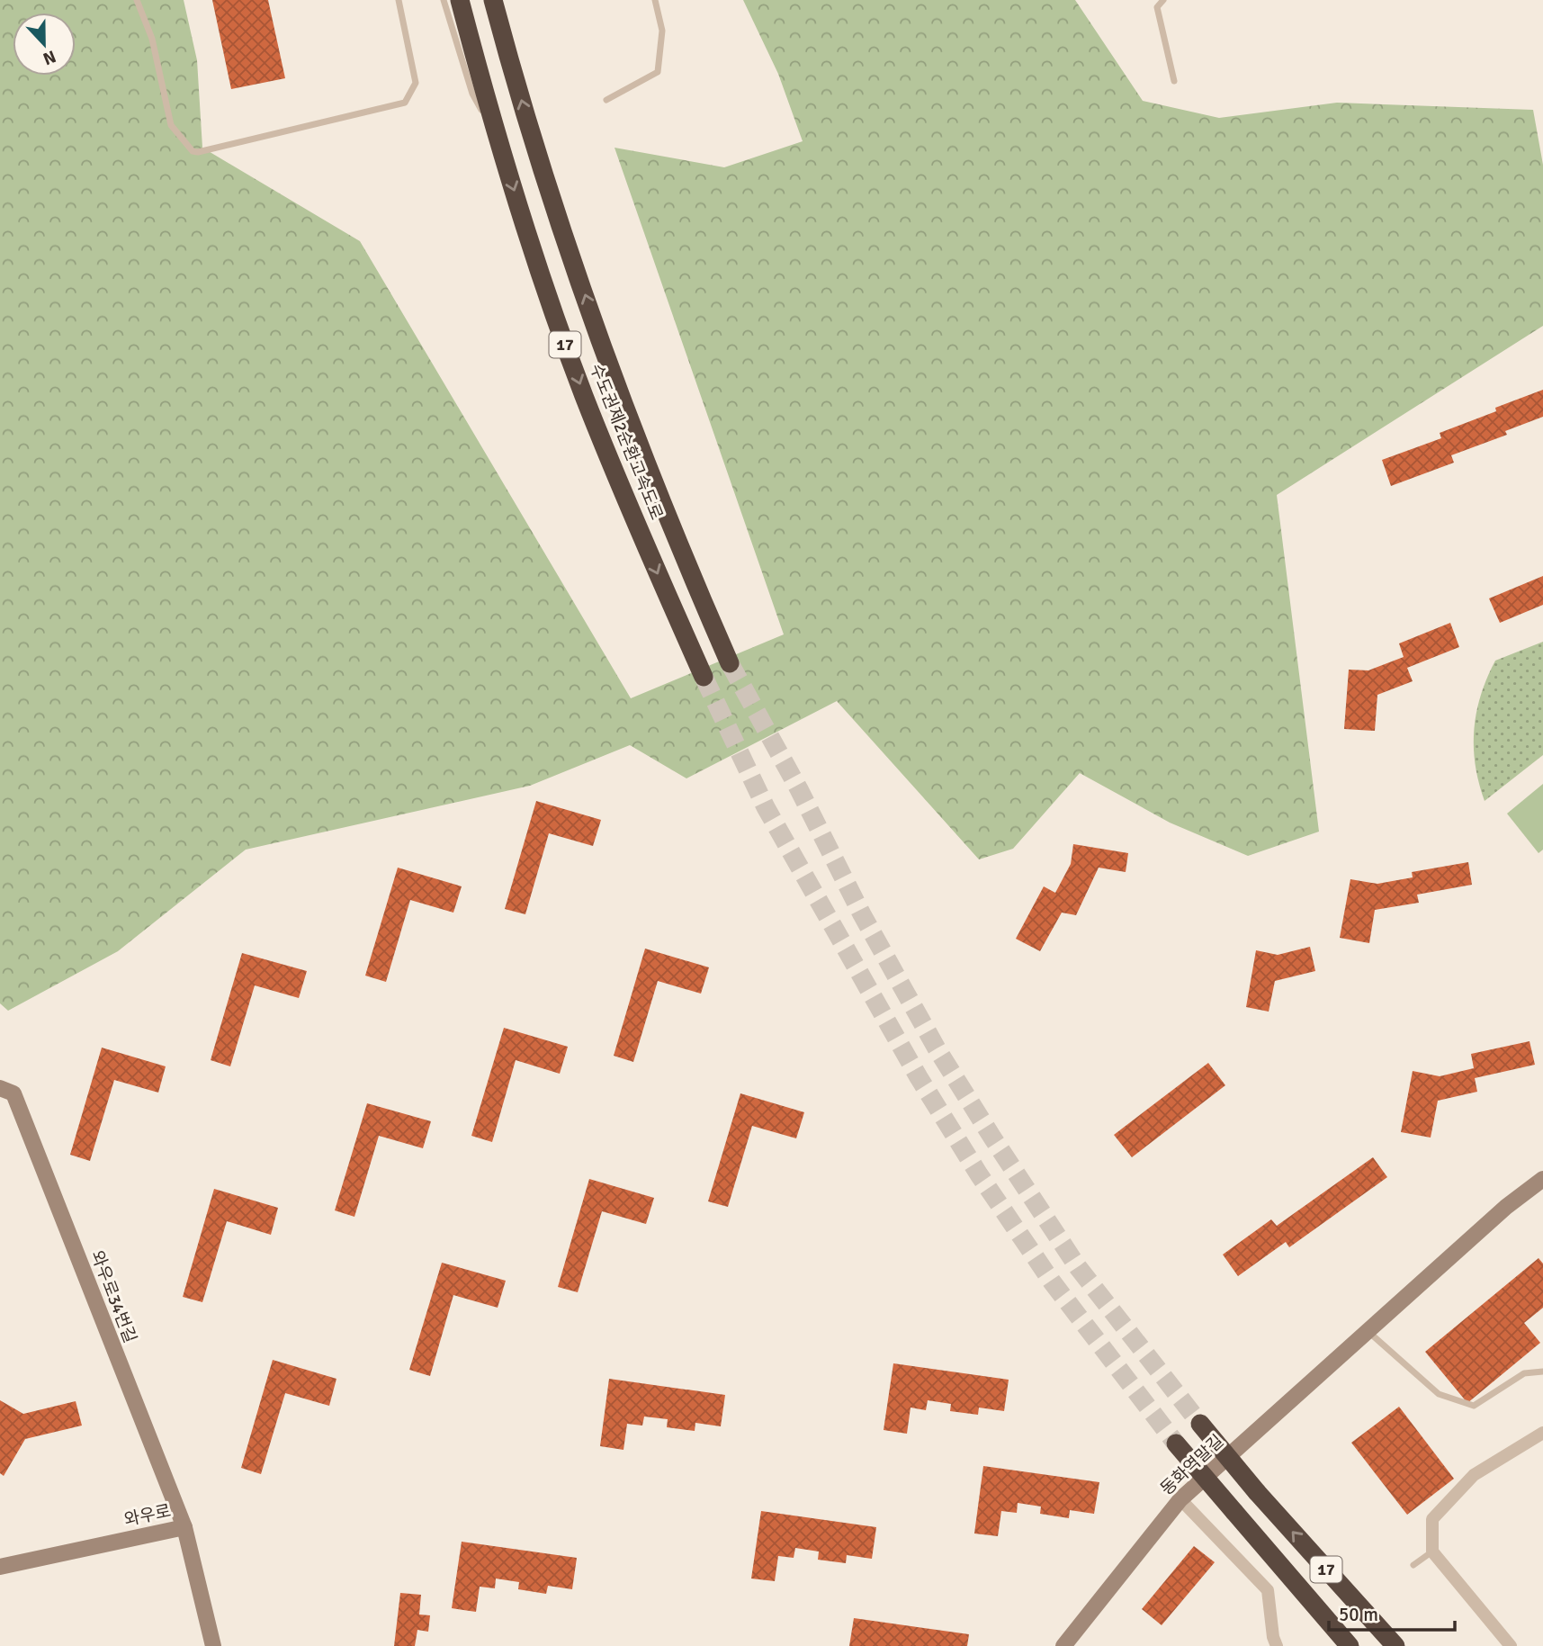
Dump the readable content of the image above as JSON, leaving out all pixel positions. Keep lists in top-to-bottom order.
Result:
{
  "streets": {
    "highway": ["17", "수도권제2순환고속도로"],
    "street": ["와우로34번길", "동화역말길", "와우로"]
  },
  "crossings": [
    ["와우로34번길", "와우로"]
  ],
  "scale_bar": "50 m",
  "north": "bottom"
}
